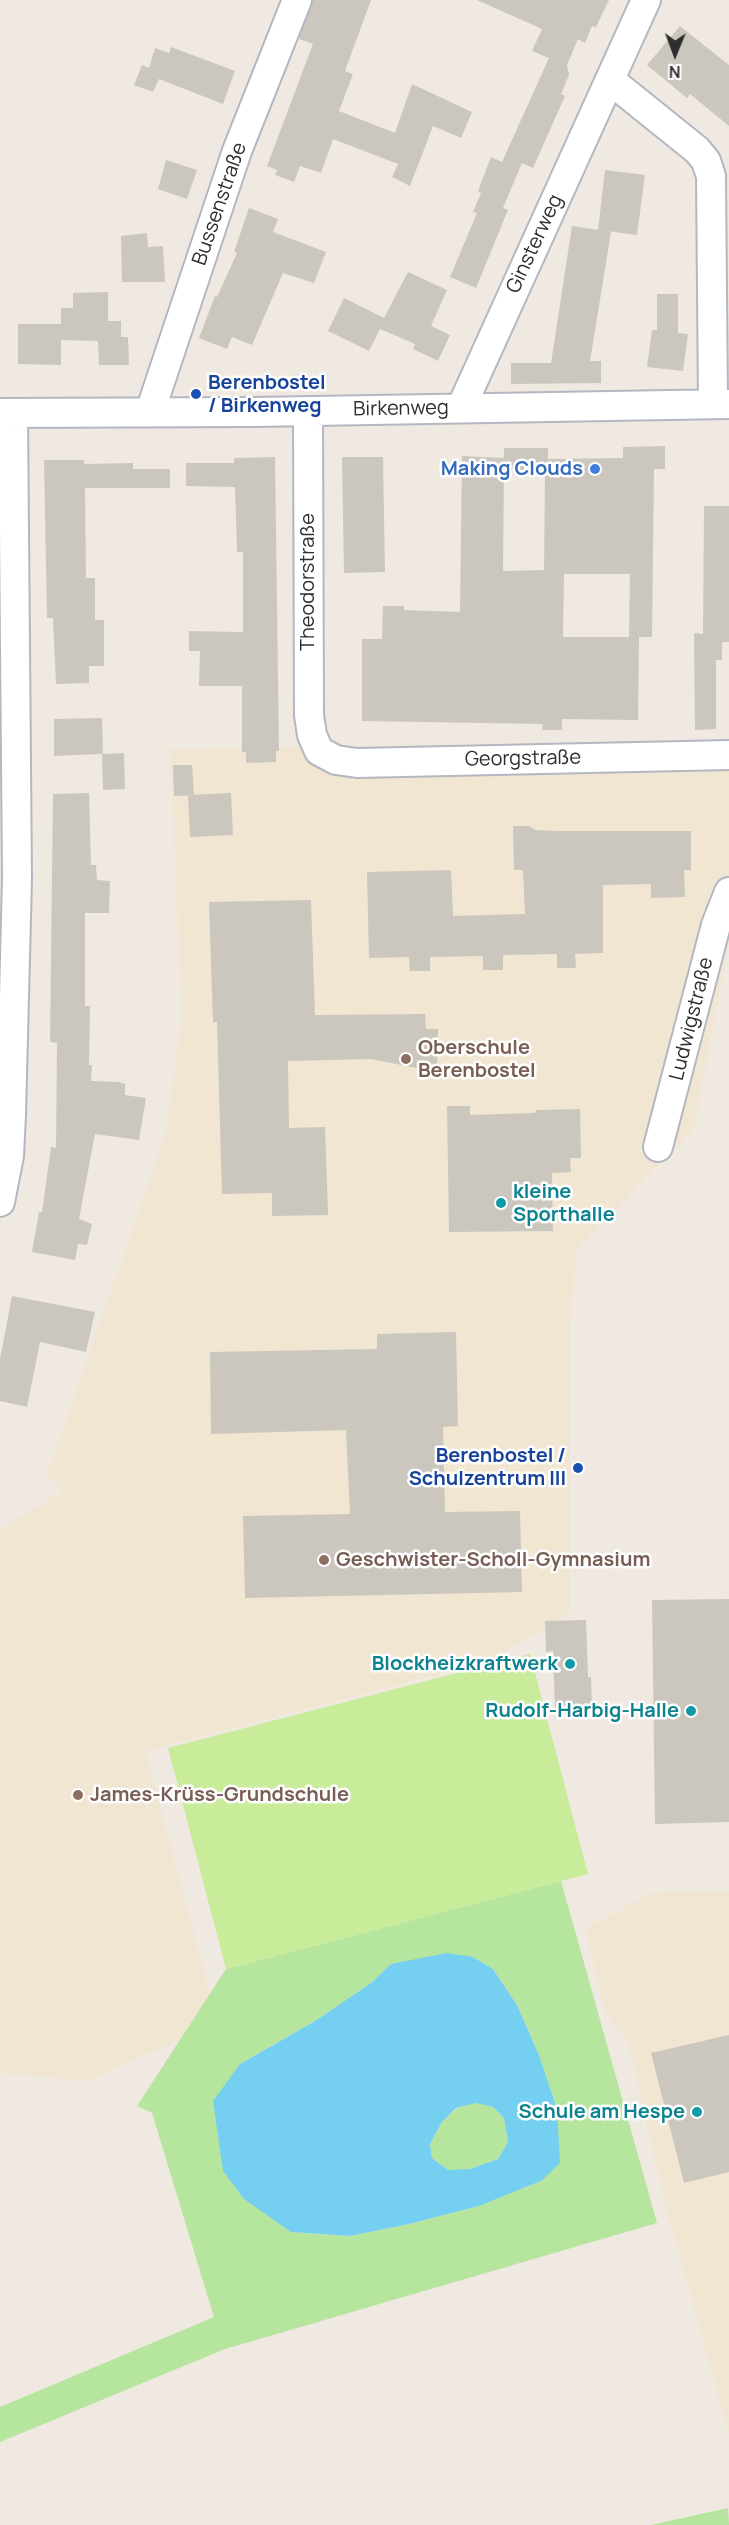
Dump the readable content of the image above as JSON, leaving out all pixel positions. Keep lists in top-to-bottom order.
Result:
{
  "streets": {
    "street": [
      "Bussenstraße",
      "Ginsterweg",
      "Birkenweg",
      "Theodorstraße",
      "Georgstraße",
      "Ludwigstraße"
    ]
  },
  "crossings": [
    ["Bussenstraße", "Birkenweg"],
    ["Ginsterweg", "Birkenweg"],
    ["Birkenweg", "Theodorstraße"],
    ["Theodorstraße", "Georgstraße"]
  ],
  "places": [
    "Berenbostel / Birkenweg",
    "Making Clouds",
    "Oberschule Berenbostel",
    "kleine Sporthalle",
    "Berenbostel / Schulzentrum III",
    "Geschwister-Scholl-Gymnasium",
    "Blockheizkraftwerk",
    "Rudolf-Harbig-Halle",
    "James-Krüss-Grundschule",
    "Schule am Hespe"
  ],
  "north": "bottom"
}
